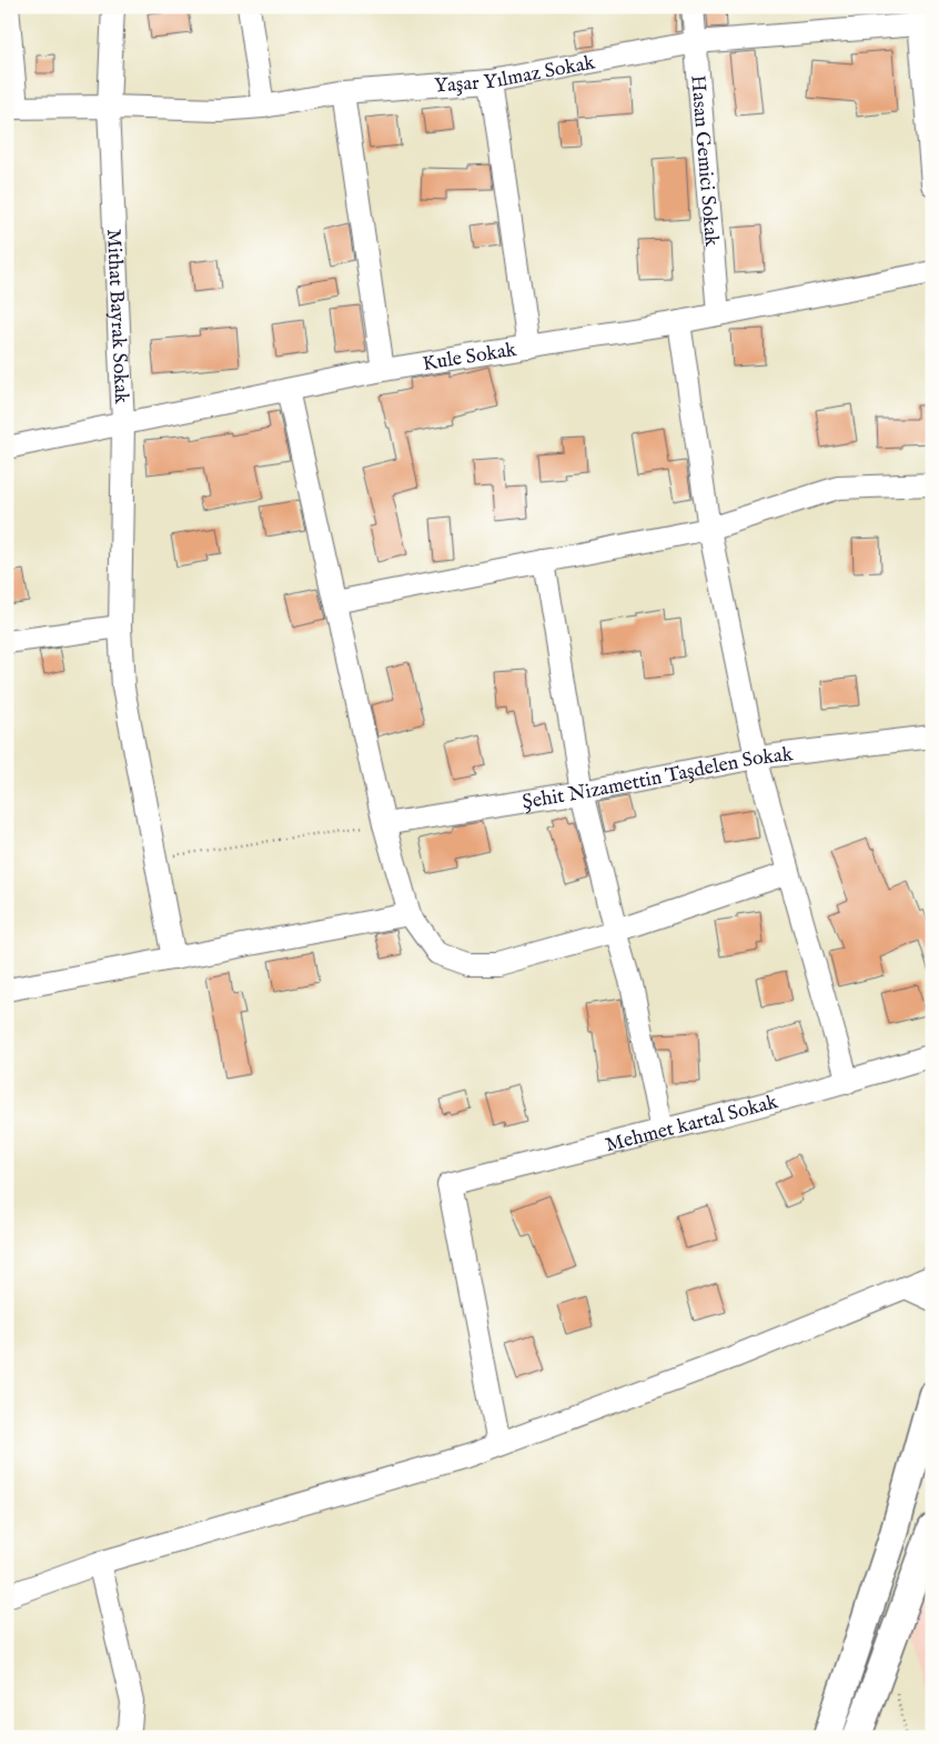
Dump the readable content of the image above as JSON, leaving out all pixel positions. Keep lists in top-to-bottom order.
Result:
{
  "streets": {
    "street": [
      "Yaşar Yılmaz Sokak",
      "Hasan Gemici Sokak",
      "Mithat Bayrak Sokak",
      "Kule Sokak",
      "Şehit Nizamettin Taşdelen Sokak",
      "Mehmet kartal Sokak"
    ]
  },
  "crossings": [
    ["Yaşar Yılmaz Sokak", "Hasan Gemici Sokak"],
    ["Yaşar Yılmaz Sokak", "Mithat Bayrak Sokak"],
    ["Hasan Gemici Sokak", "Kule Sokak"],
    ["Mithat Bayrak Sokak", "Kule Sokak"]
  ]
}
